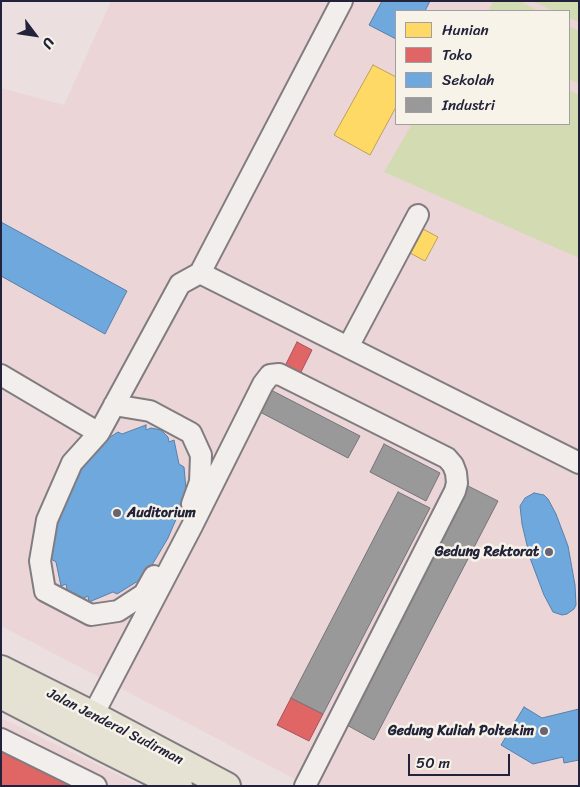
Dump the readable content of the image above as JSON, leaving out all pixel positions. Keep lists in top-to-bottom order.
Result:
{
  "streets": {
    "main road": ["Jalan Jenderal Sudirman"]
  },
  "places": ["Auditorium", "Gedung Rektorat", "Gedung Kuliah Poltekim"],
  "legend": [
    "Hunian",
    "Toko",
    "Sekolah",
    "Industri"
  ],
  "scale_bar": "50 m",
  "north": "bottom right"
}
